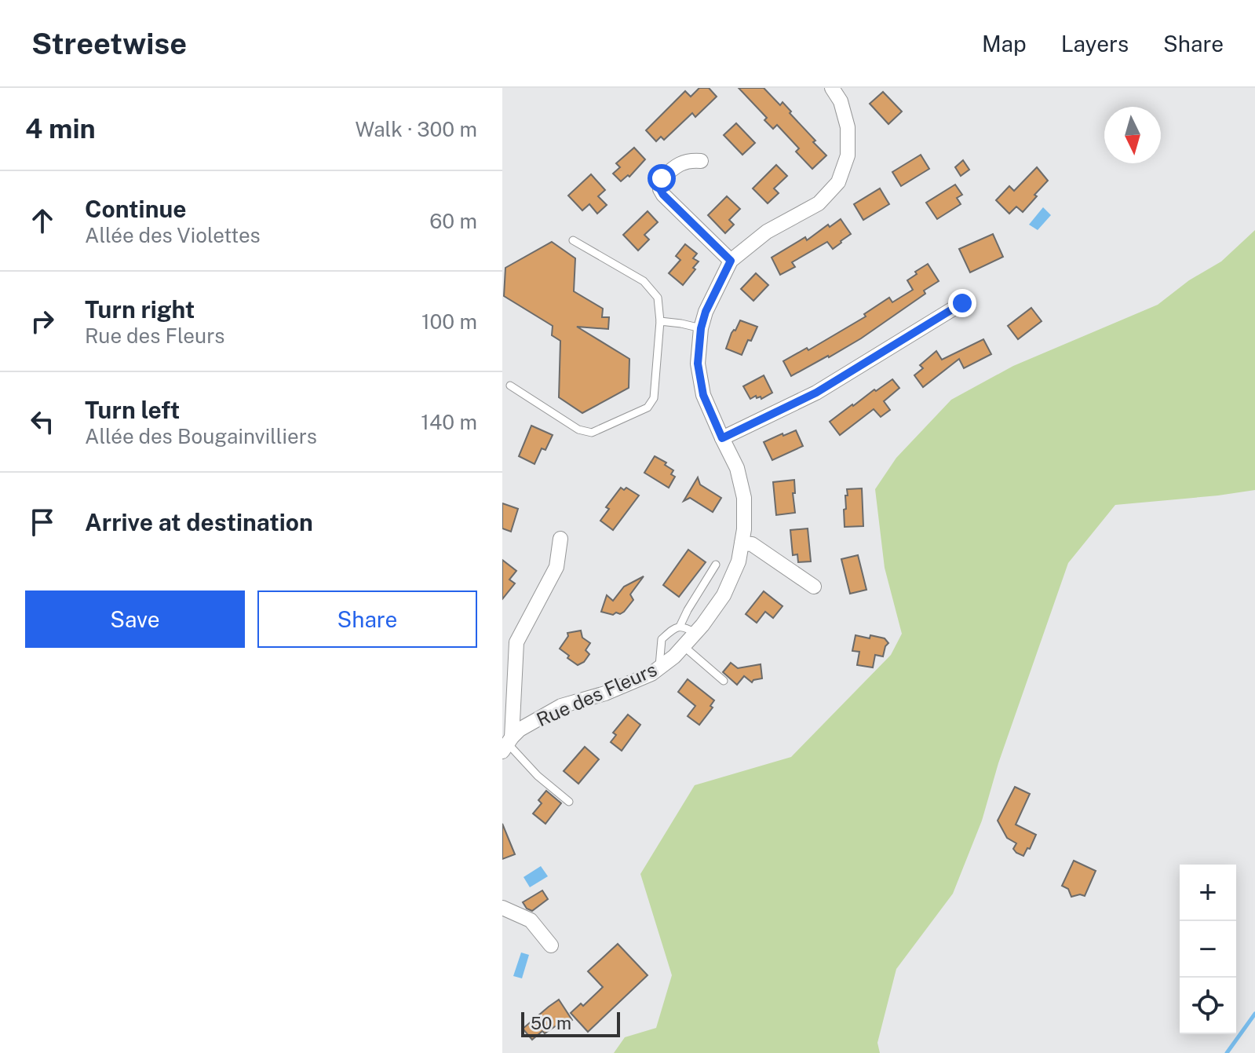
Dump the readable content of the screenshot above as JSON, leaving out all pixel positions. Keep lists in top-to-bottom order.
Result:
{
  "streets": {
    "street": ["Rue des Fleurs"]
  },
  "scale_bar": "50 m",
  "north": "bottom",
  "page": {
    "header": "Streetwise",
    "nav": ["Map", "Layers", "Share"],
    "heading": ["4 min", "Walk · 300 m"],
    "list": [
      ["Continue", "Allée des Violettes", "60 m"],
      ["Turn right", "Rue des Fleurs", "100 m"],
      ["Turn left", "Allée des Bougainvilliers", "140 m"],
      "Arrive at destination"
    ],
    "buttons": ["Save", "Share"],
    "map_buttons": ["+", "−"],
    "scale": "50 m"
  }
}
